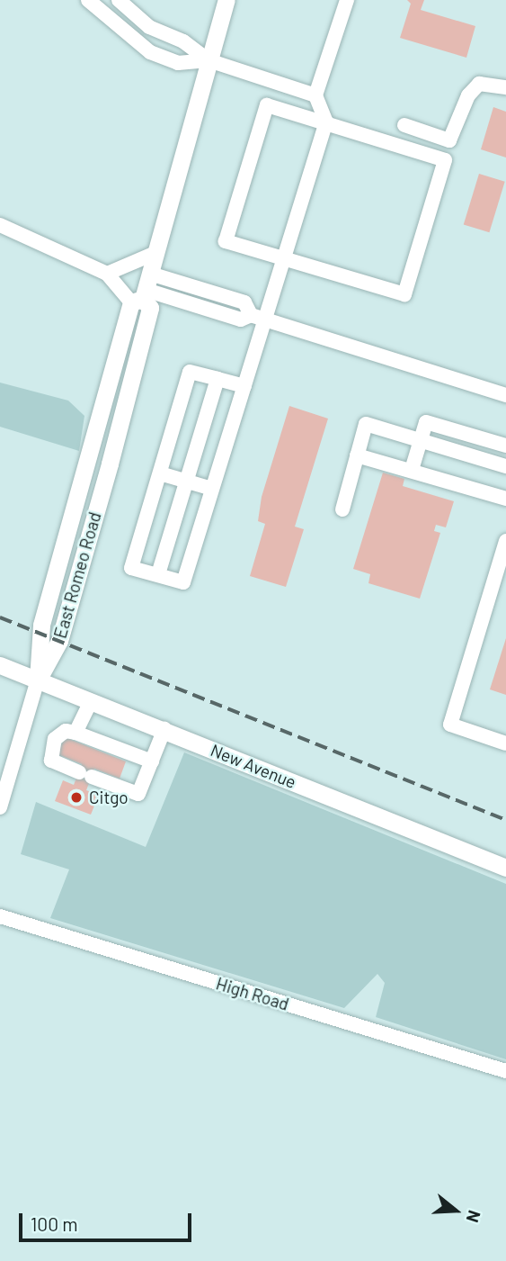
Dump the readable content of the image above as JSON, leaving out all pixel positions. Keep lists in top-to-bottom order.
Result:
{
  "streets": {
    "main road": ["East Romeo Road", "New Avenue"],
    "street": ["High Road"]
  },
  "crossings": [
    ["East Romeo Road", "New Avenue"]
  ],
  "places": ["Citgo"],
  "scale_bar": "100 m",
  "north": "right"
}
